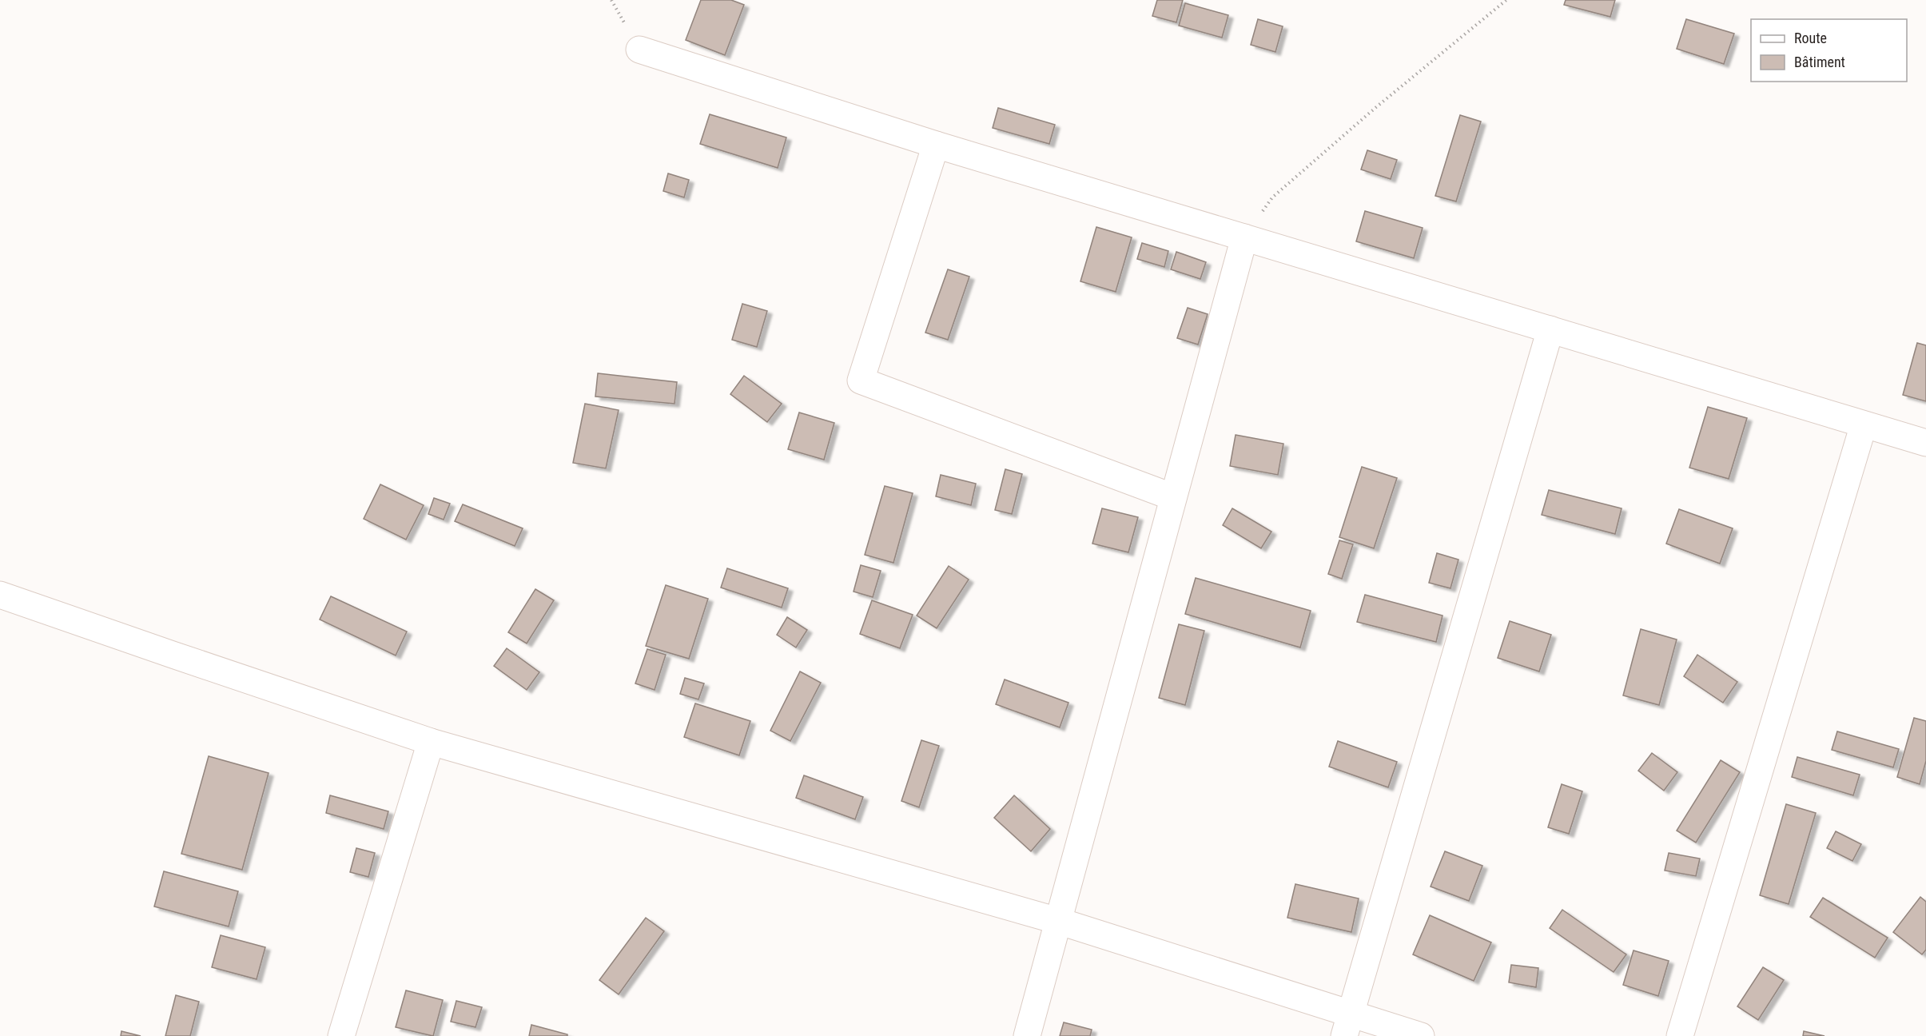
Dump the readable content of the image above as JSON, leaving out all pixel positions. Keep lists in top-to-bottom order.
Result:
{
  "legend": ["Route", "Bâtiment"]
}
